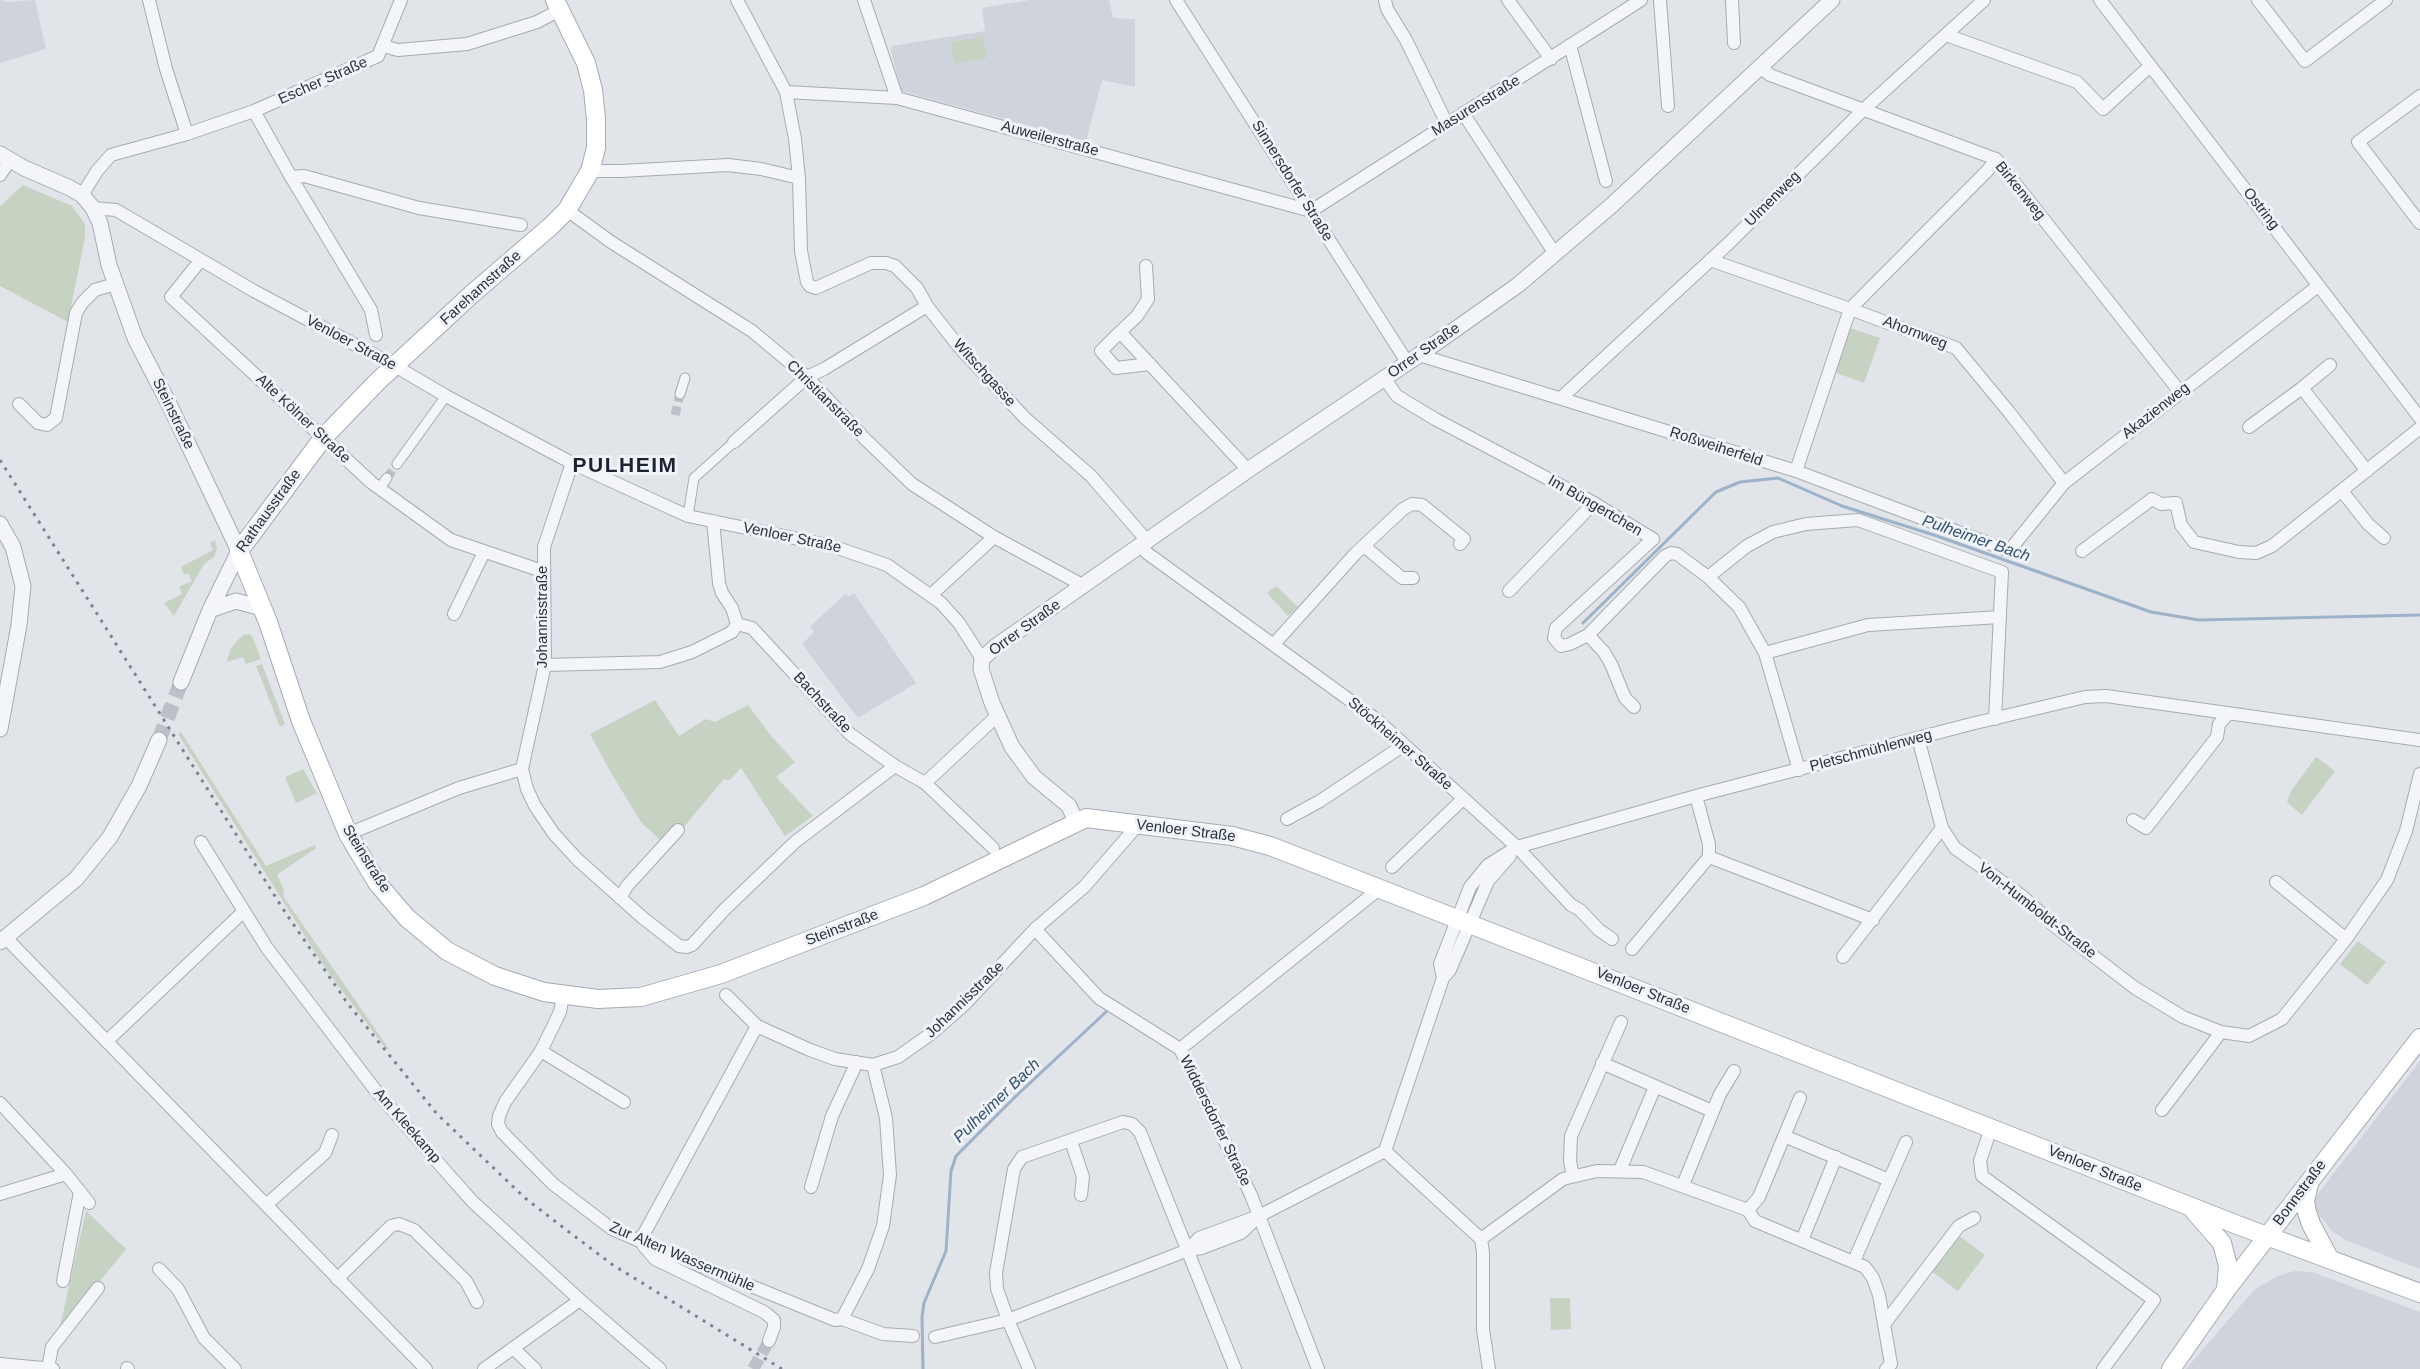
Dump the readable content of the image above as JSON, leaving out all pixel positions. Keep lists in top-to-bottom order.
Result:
{
  "streets": {
    "main road": [
      "Farehamstraße",
      "Venloer Straße",
      "Steinstraße",
      "Rathausstraße",
      "Bonnstraße"
    ],
    "street": [
      "Escher Straße",
      "Masurenstraße",
      "Auweilerstraße",
      "Sinnersdorfer Straße",
      "Birkenweg",
      "Ulmenweg",
      "Ostring",
      "Ahornweg",
      "Orrer Straße",
      "Witschgasse",
      "Christianstraße",
      "Akazienweg",
      "Alte Kölner Straße",
      "Roßweiherfeld",
      "Im Büngertchen",
      "Johannisstraße",
      "Bachstraße",
      "Stöckheimer Straße",
      "Pletschmühlenweg",
      "Von-Humboldt-Straße",
      "Widdersdorfer Straße",
      "Am Kleekamp",
      "Zur Alten Wassermühle"
    ]
  },
  "crossings": [
    ["Escher Straße", "Farehamstraße"],
    ["Escher Straße", "Steinstraße"],
    ["Masurenstraße", "Auweilerstraße"],
    ["Masurenstraße", "Sinnersdorfer Straße"],
    ["Auweilerstraße", "Sinnersdorfer Straße"],
    ["Sinnersdorfer Straße", "Orrer Straße"],
    ["Sinnersdorfer Straße", "Roßweiherfeld"],
    ["Birkenweg", "Ulmenweg"],
    ["Birkenweg", "Orrer Straße"],
    ["Birkenweg", "Akazienweg"],
    ["Ulmenweg", "Ahornweg"],
    ["Ulmenweg", "Roßweiherfeld"],
    ["Ostring", "Akazienweg"],
    ["Farehamstraße", "Venloer Straße"],
    ["Farehamstraße", "Christianstraße"],
    ["Farehamstraße", "Rathausstraße"],
    ["Ahornweg", "Akazienweg"],
    ["Venloer Straße", "Orrer Straße"],
    ["Venloer Straße", "Steinstraße"],
    ["Venloer Straße", "Alte Kölner Straße"],
    ["Venloer Straße", "Rathausstraße"],
    ["Venloer Straße", "Johannisstraße"],
    ["Venloer Straße", "Bonnstraße"],
    ["Orrer Straße", "Witschgasse"],
    ["Orrer Straße", "Christianstraße"],
    ["Orrer Straße", "Roßweiherfeld"],
    ["Orrer Straße", "Im Büngertchen"],
    ["Orrer Straße", "Stöckheimer Straße"],
    ["Witschgasse", "Stöckheimer Straße"],
    ["Akazienweg", "Roßweiherfeld"],
    ["Steinstraße", "Rathausstraße"],
    ["Steinstraße", "Zur Alten Wassermühle"],
    ["Alte Kölner Straße", "Rathausstraße"],
    ["Alte Kölner Straße", "Johannisstraße"],
    ["Im Büngertchen", "Pletschmühlenweg"],
    ["Johannisstraße", "Bachstraße"],
    ["Johannisstraße", "Widdersdorfer Straße"],
    ["Stöckheimer Straße", "Pletschmühlenweg"],
    ["Pletschmühlenweg", "Von-Humboldt-Straße"]
  ],
  "districts": ["PULHEIM"],
  "water": ["Pulheimer Bach"]
}
